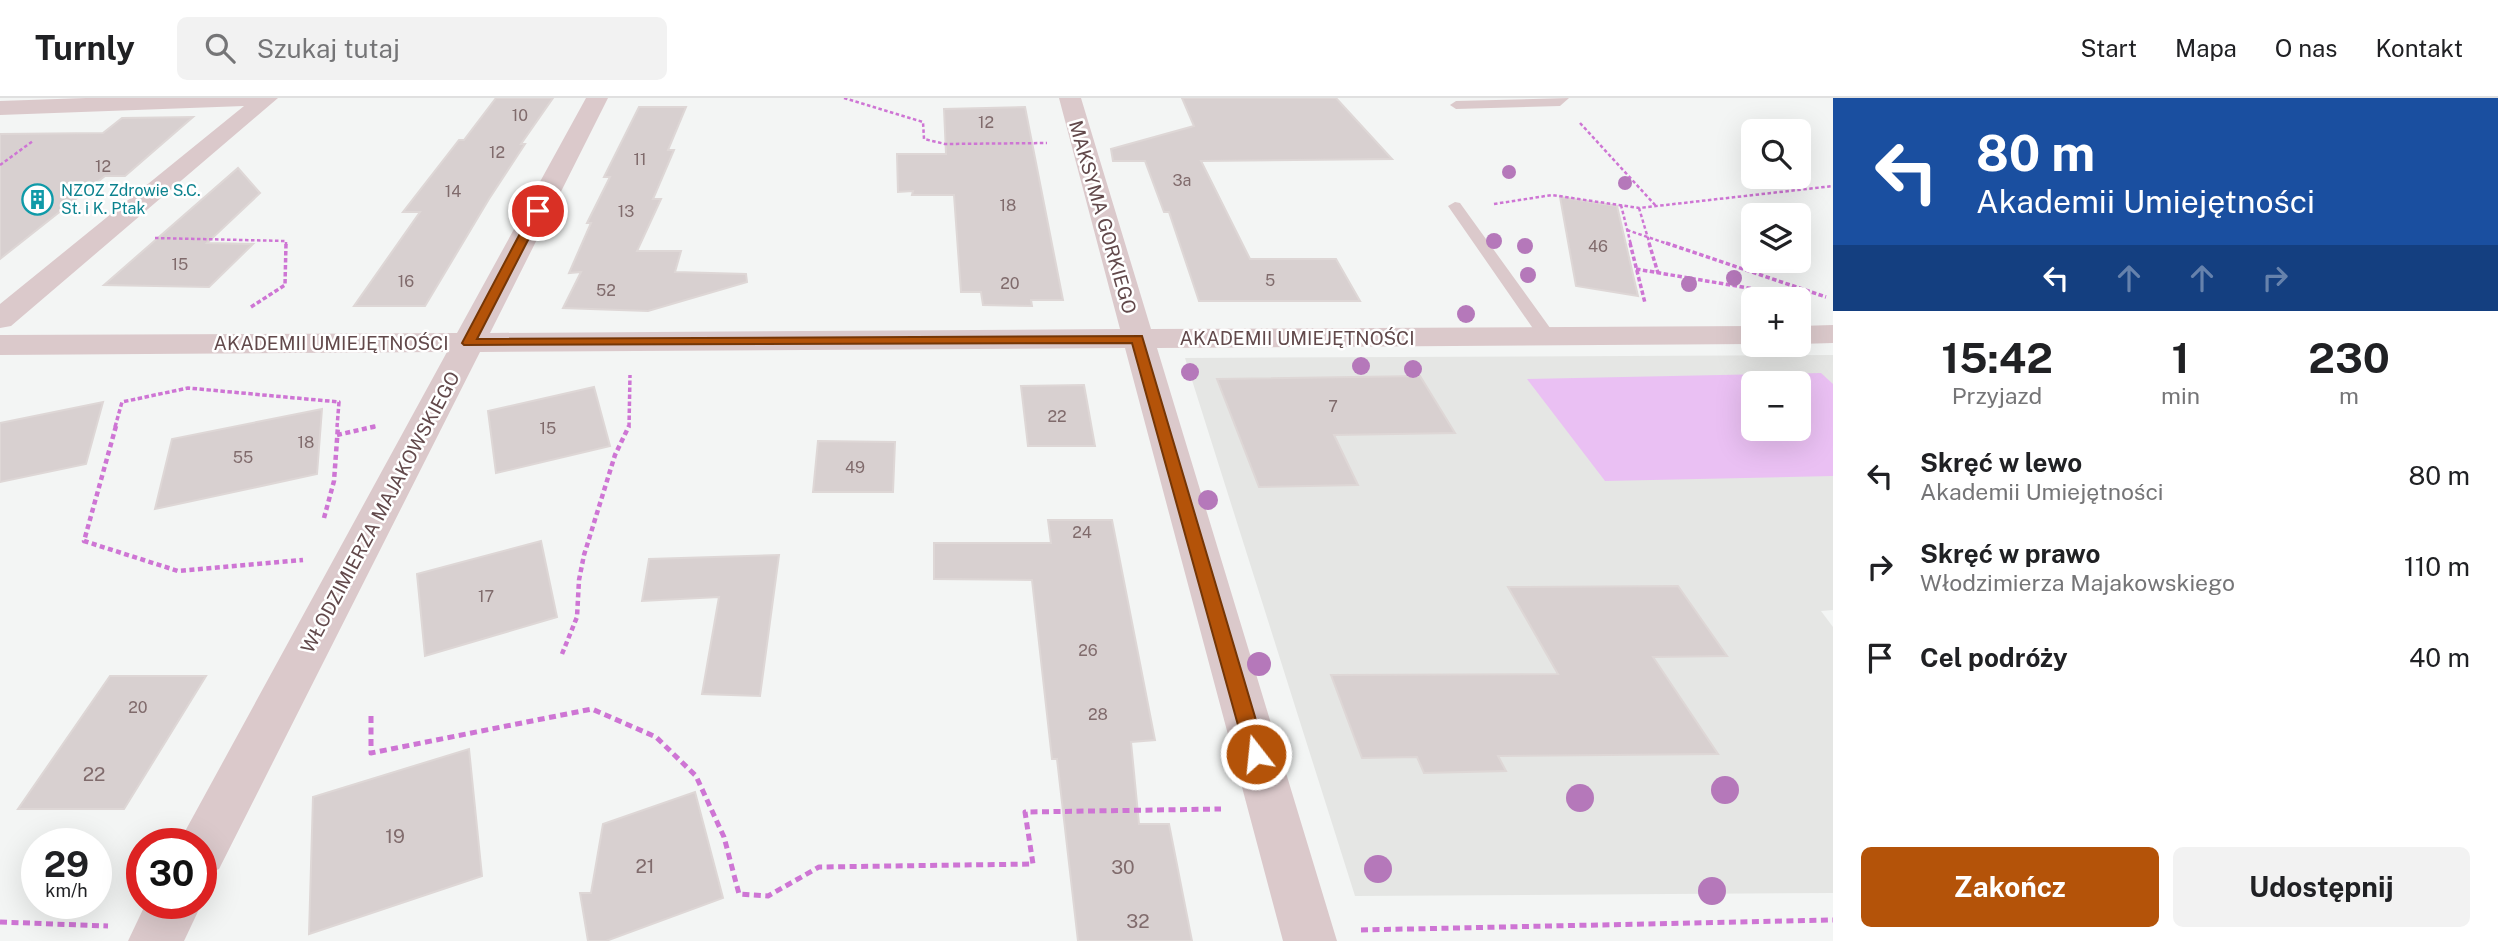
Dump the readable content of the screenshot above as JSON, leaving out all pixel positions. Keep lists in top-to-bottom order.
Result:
{
  "streets": {
    "street": ["MAKSYMA GORKIEGO", "AKADEMII UMIEJĘTNOŚCI", "WŁODZIMIERZA MAJAKOWSKIEGO"]
  },
  "crossings": [
    ["MAKSYMA GORKIEGO", "AKADEMII UMIEJĘTNOŚCI"],
    ["AKADEMII UMIEJĘTNOŚCI", "WŁODZIMIERZA MAJAKOWSKIEGO"]
  ],
  "places": {
    "building": ["NZOZ Zdrowie S.C. St. i K. Ptak"]
  },
  "house_numbers": [
    "10",
    "12",
    "12",
    "11",
    "12",
    "3a",
    "14",
    "18",
    "13",
    "46",
    "15",
    "5",
    "16",
    "20",
    "52",
    "7",
    "22",
    "15",
    "18",
    "55",
    "49",
    "24",
    "17",
    "26",
    "20",
    "28",
    "22",
    "19",
    "21",
    "30",
    "32"
  ],
  "page": {
    "header": "Turnly",
    "search": "Szukaj tutaj",
    "nav": [
      "Start",
      "Mapa",
      "O nas",
      "Kontakt"
    ],
    "turn": ["80 m", "Akademii Umiejętności"],
    "map_buttons": ["+", "−"],
    "eta": [
      "15:42",
      "Przyjazd",
      "1",
      "min",
      "230",
      "m"
    ],
    "list": [
      {
        "name": "Skręć w lewo",
        "note": "Akademii Umiejętności",
        "value": "80 m"
      },
      {
        "name": "Skręć w prawo",
        "note": "Włodzimierza Majakowskiego",
        "value": "110 m"
      },
      {
        "name": "Cel podróży",
        "value": "40 m"
      }
    ],
    "speed": "29 km/h",
    "limit": "30",
    "buttons": ["Zakończ", "Udostępnij"]
  }
}
